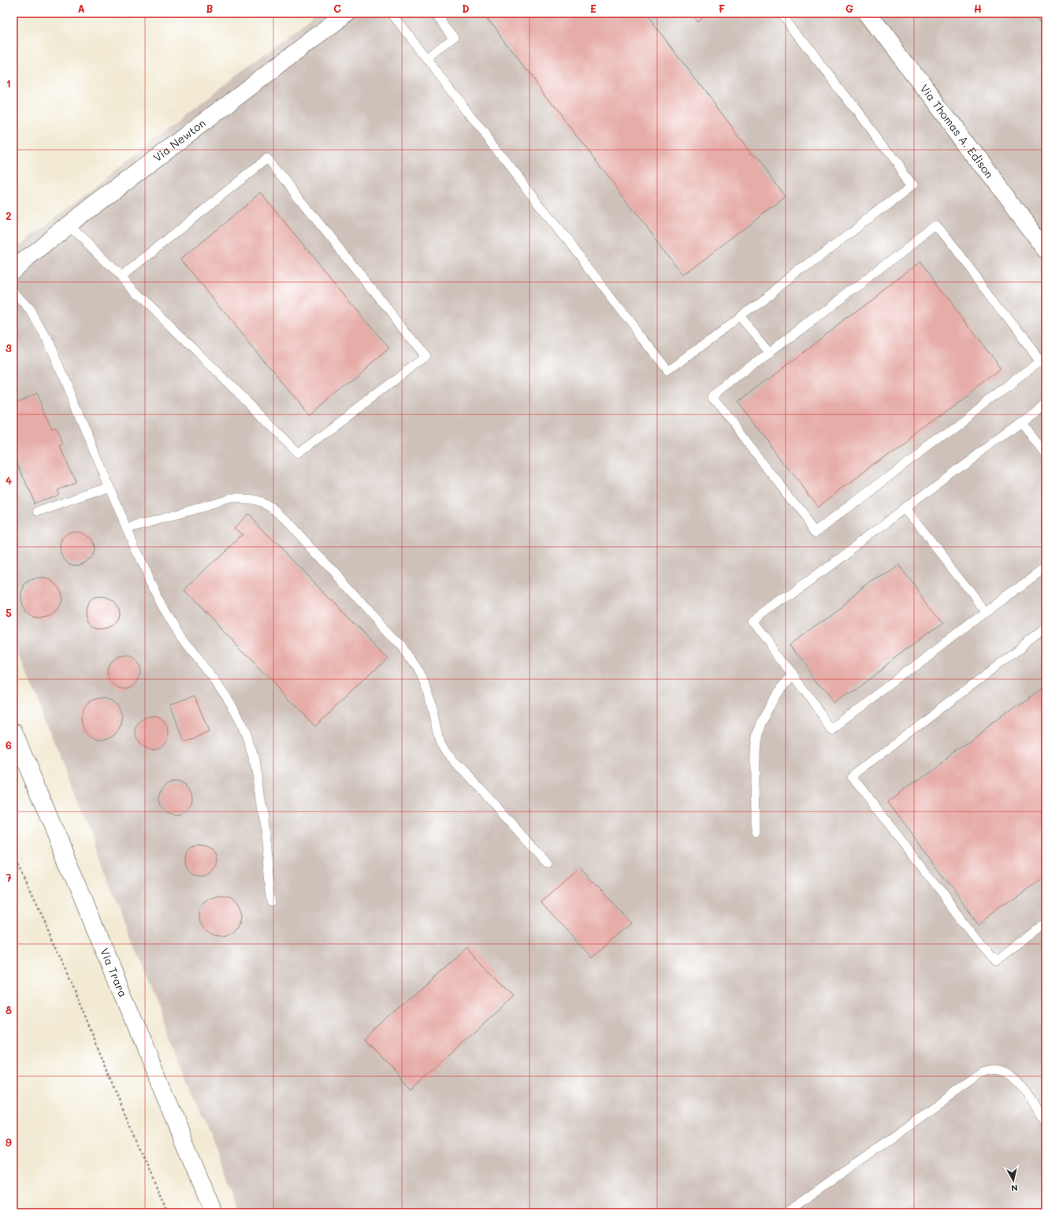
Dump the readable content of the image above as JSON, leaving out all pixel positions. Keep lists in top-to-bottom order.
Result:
{
  "streets": {
    "street": ["Via Thomas A. Edison", "Via Newton", "Via Trara"]
  },
  "north": "bottom",
  "grid": {
    "columns": [
      "A",
      "B",
      "C",
      "D",
      "E",
      "F",
      "G",
      "H"
    ],
    "rows": [
      "1",
      "2",
      "3",
      "4",
      "5",
      "6",
      "7",
      "8",
      "9"
    ]
  }
}
